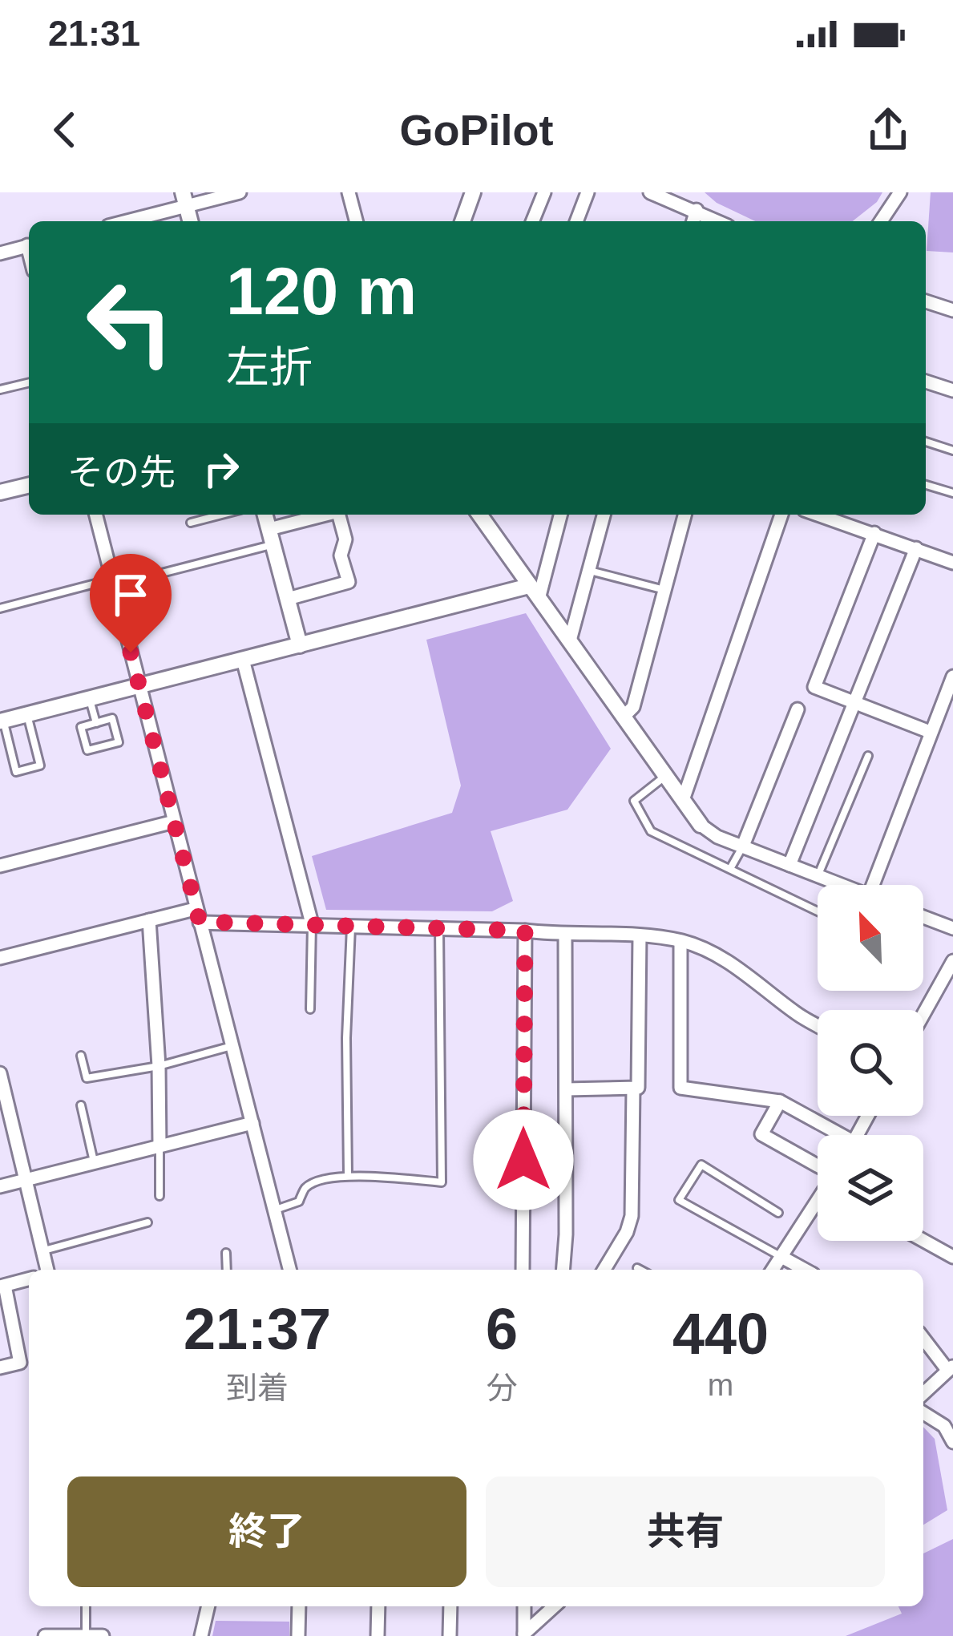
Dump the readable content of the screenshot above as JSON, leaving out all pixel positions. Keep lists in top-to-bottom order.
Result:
{
  "north": "top left",
  "page": {
    "status": "21:31",
    "header": "GoPilot",
    "turn": ["120 m", "左折"],
    "then": "その先",
    "eta": [
      "21:37",
      "到着",
      "6",
      "分",
      "440",
      "m"
    ],
    "buttons": ["終了", "共有"]
  }
}
